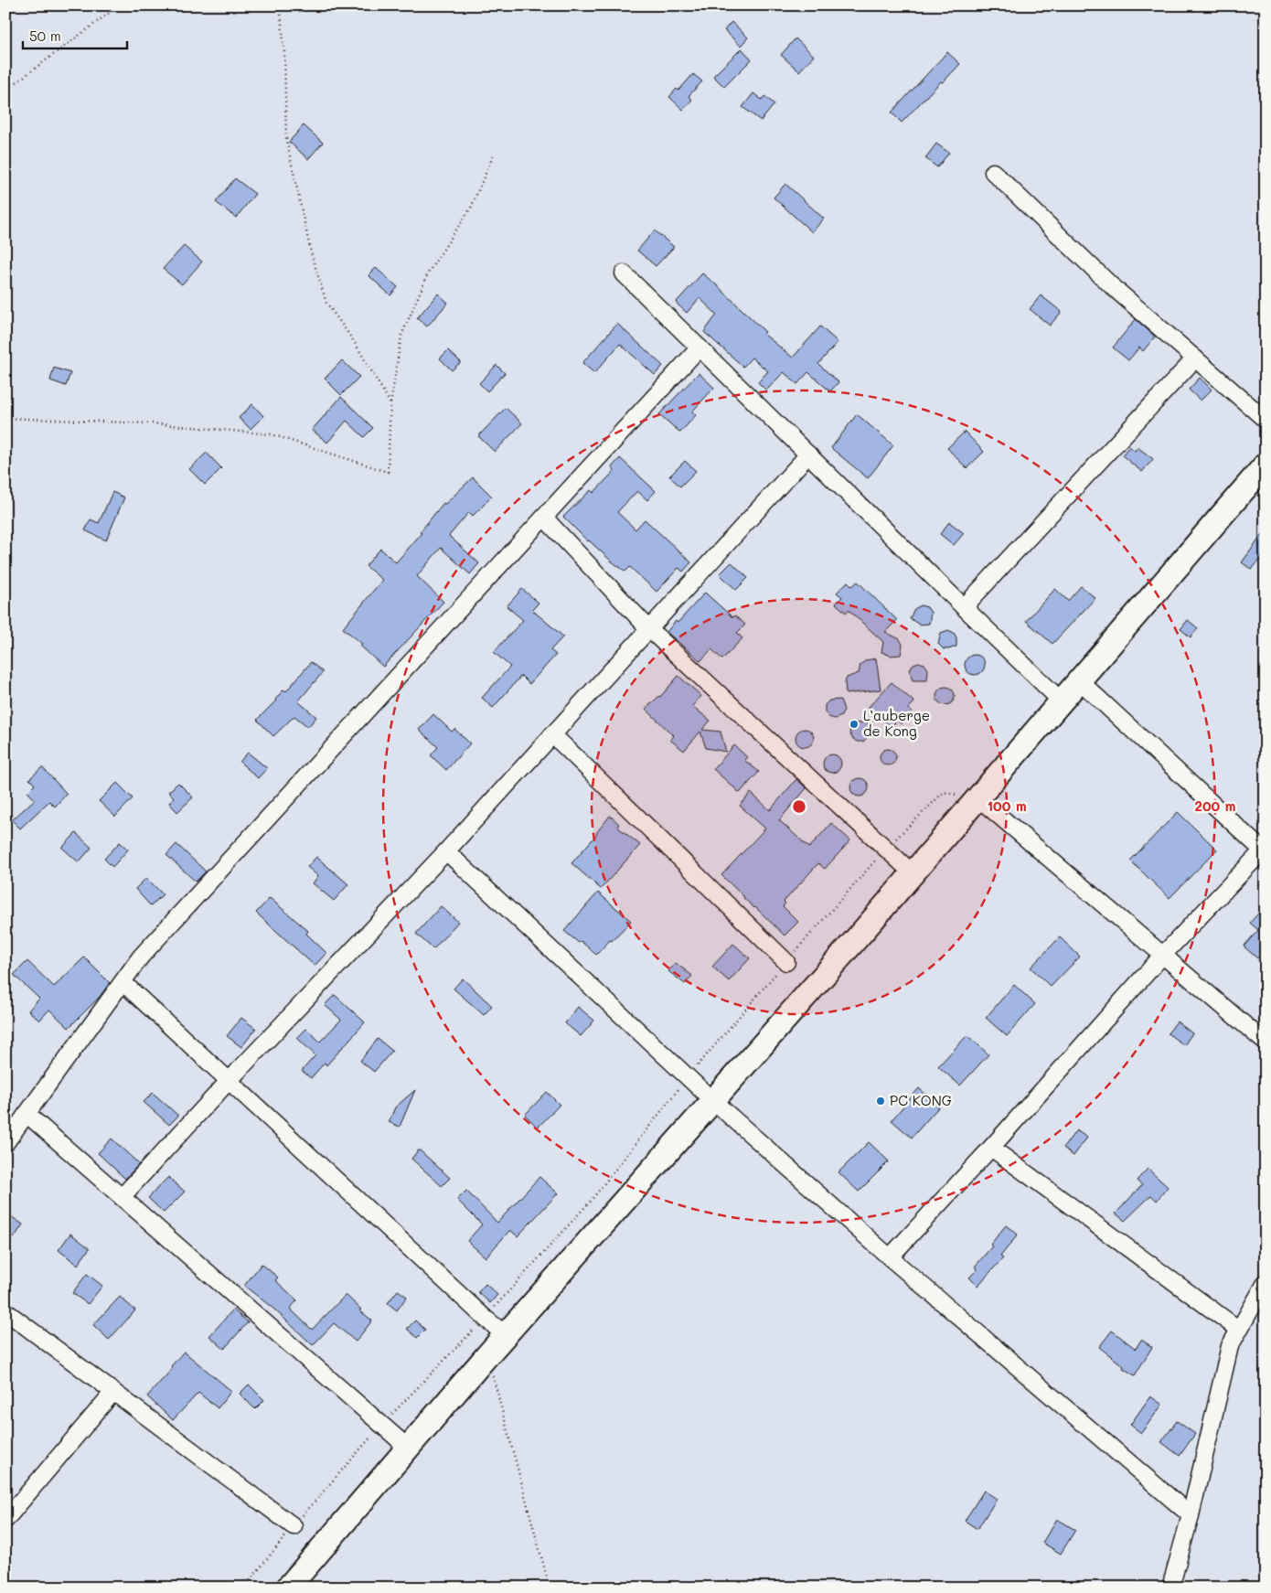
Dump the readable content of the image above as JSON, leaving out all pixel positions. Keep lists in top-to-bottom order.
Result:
{
  "places": ["L’auberge de Kong", "PC KONG"],
  "scale_bar": "50 m",
  "rings": ["100 m", "200 m"]
}
